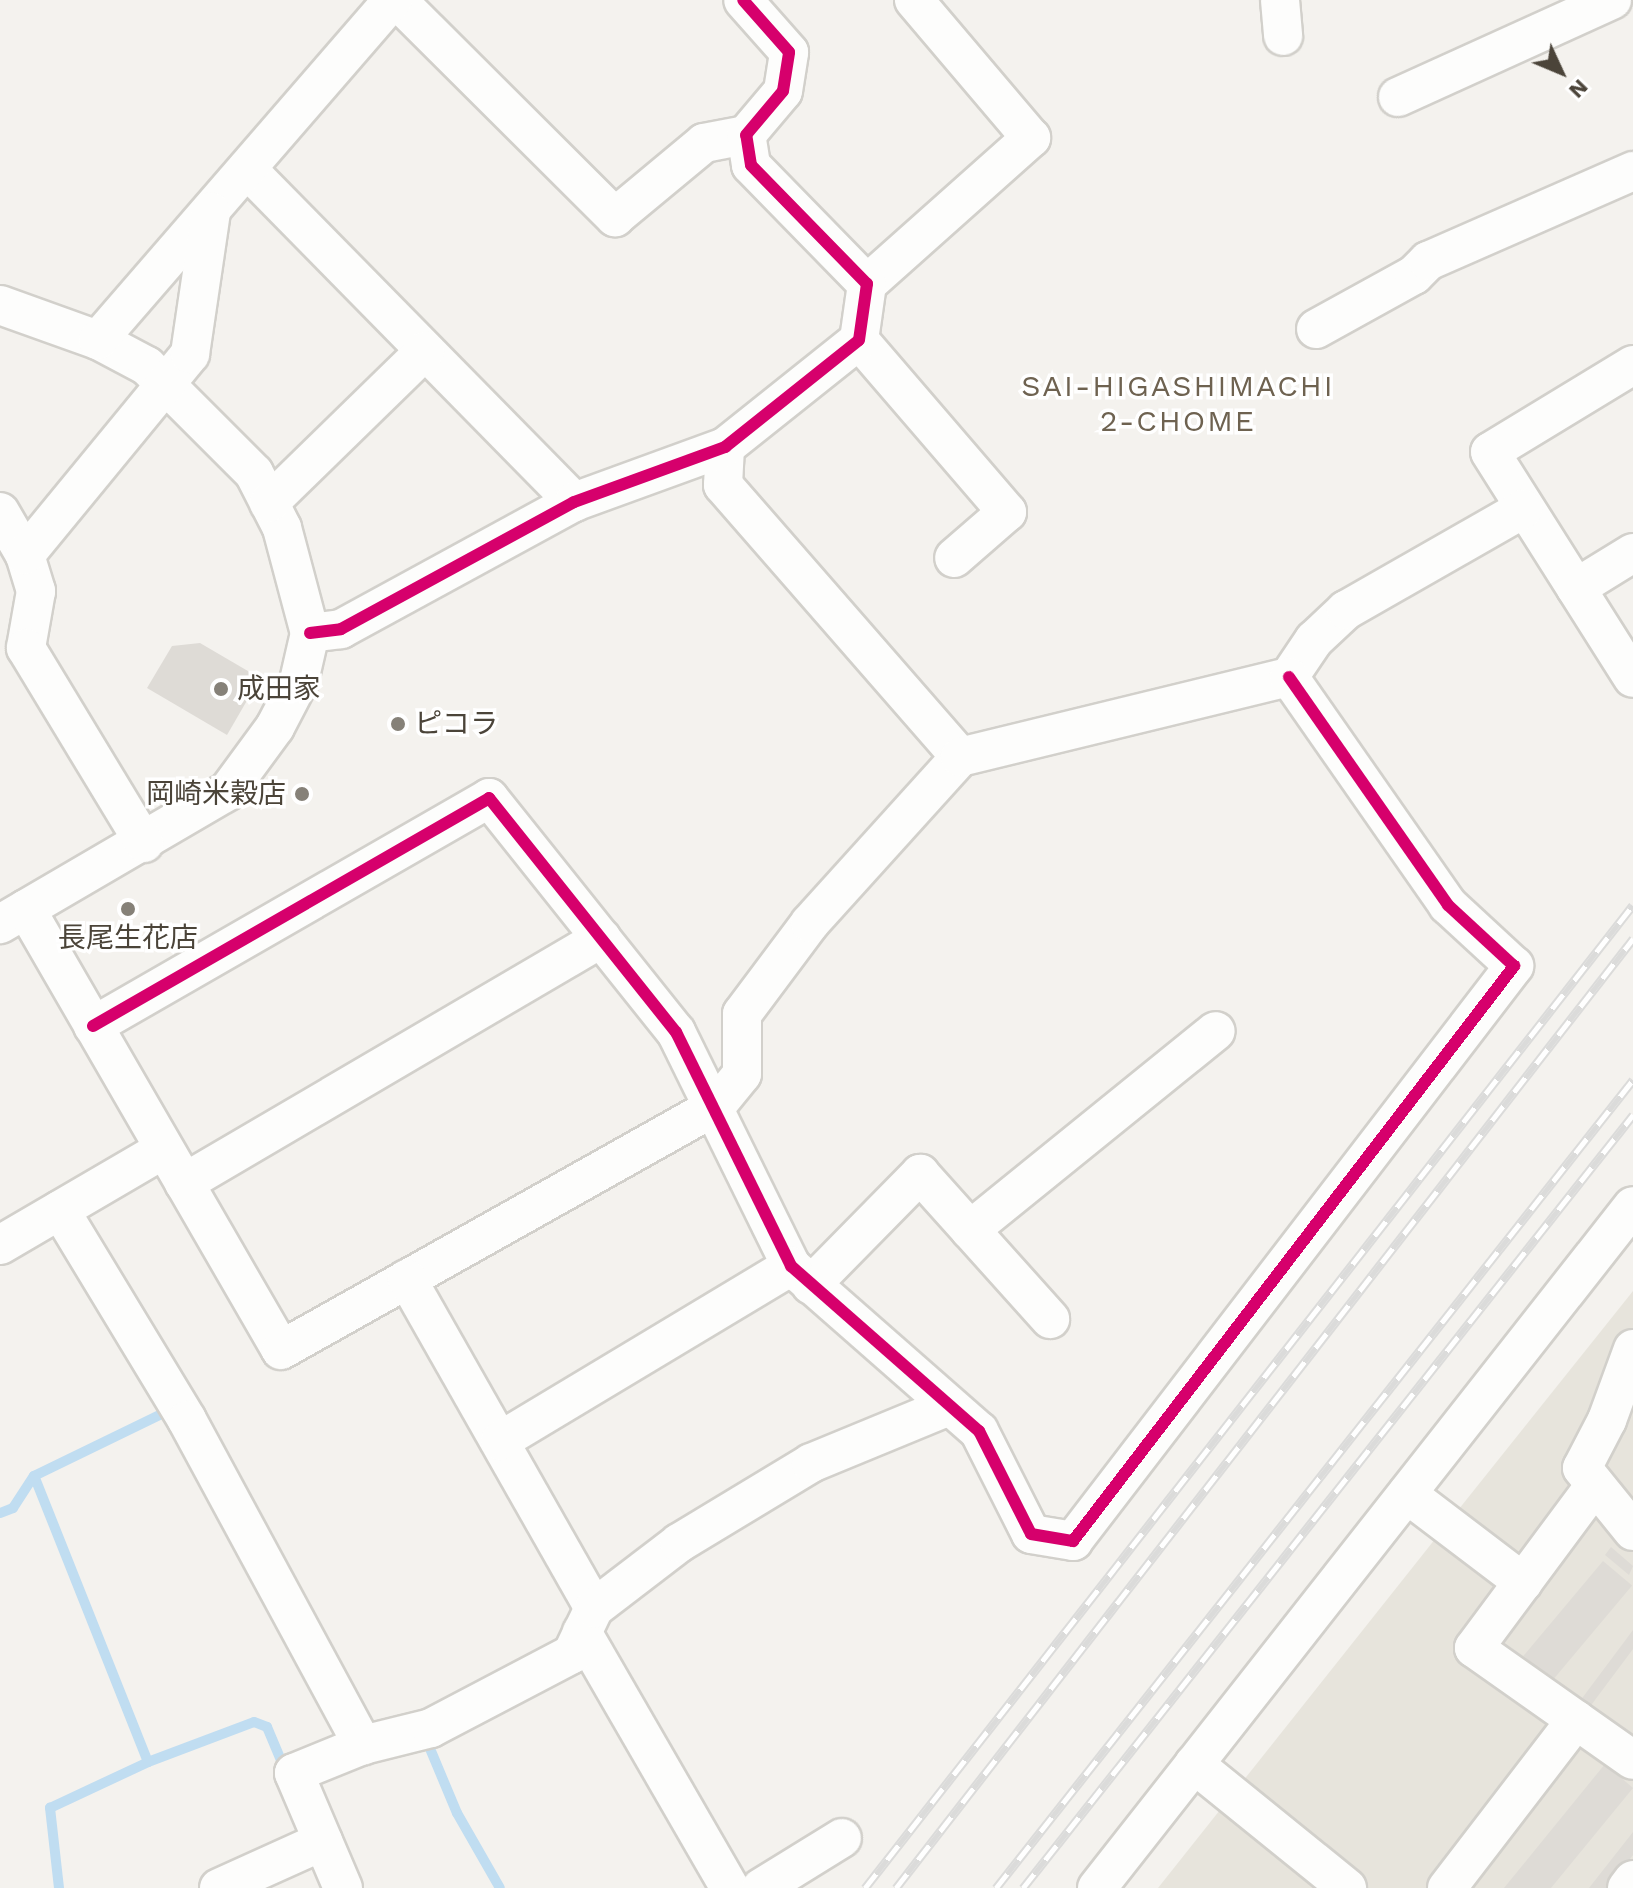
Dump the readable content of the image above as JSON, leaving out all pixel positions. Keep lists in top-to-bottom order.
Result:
{
  "districts": ["SAI-HIGASHIMACHI 2-CHOME"],
  "places": [
    "成田家",
    "ピコラ",
    "岡崎米穀店",
    "長尾生花店"
  ],
  "north": "bottom right"
}
